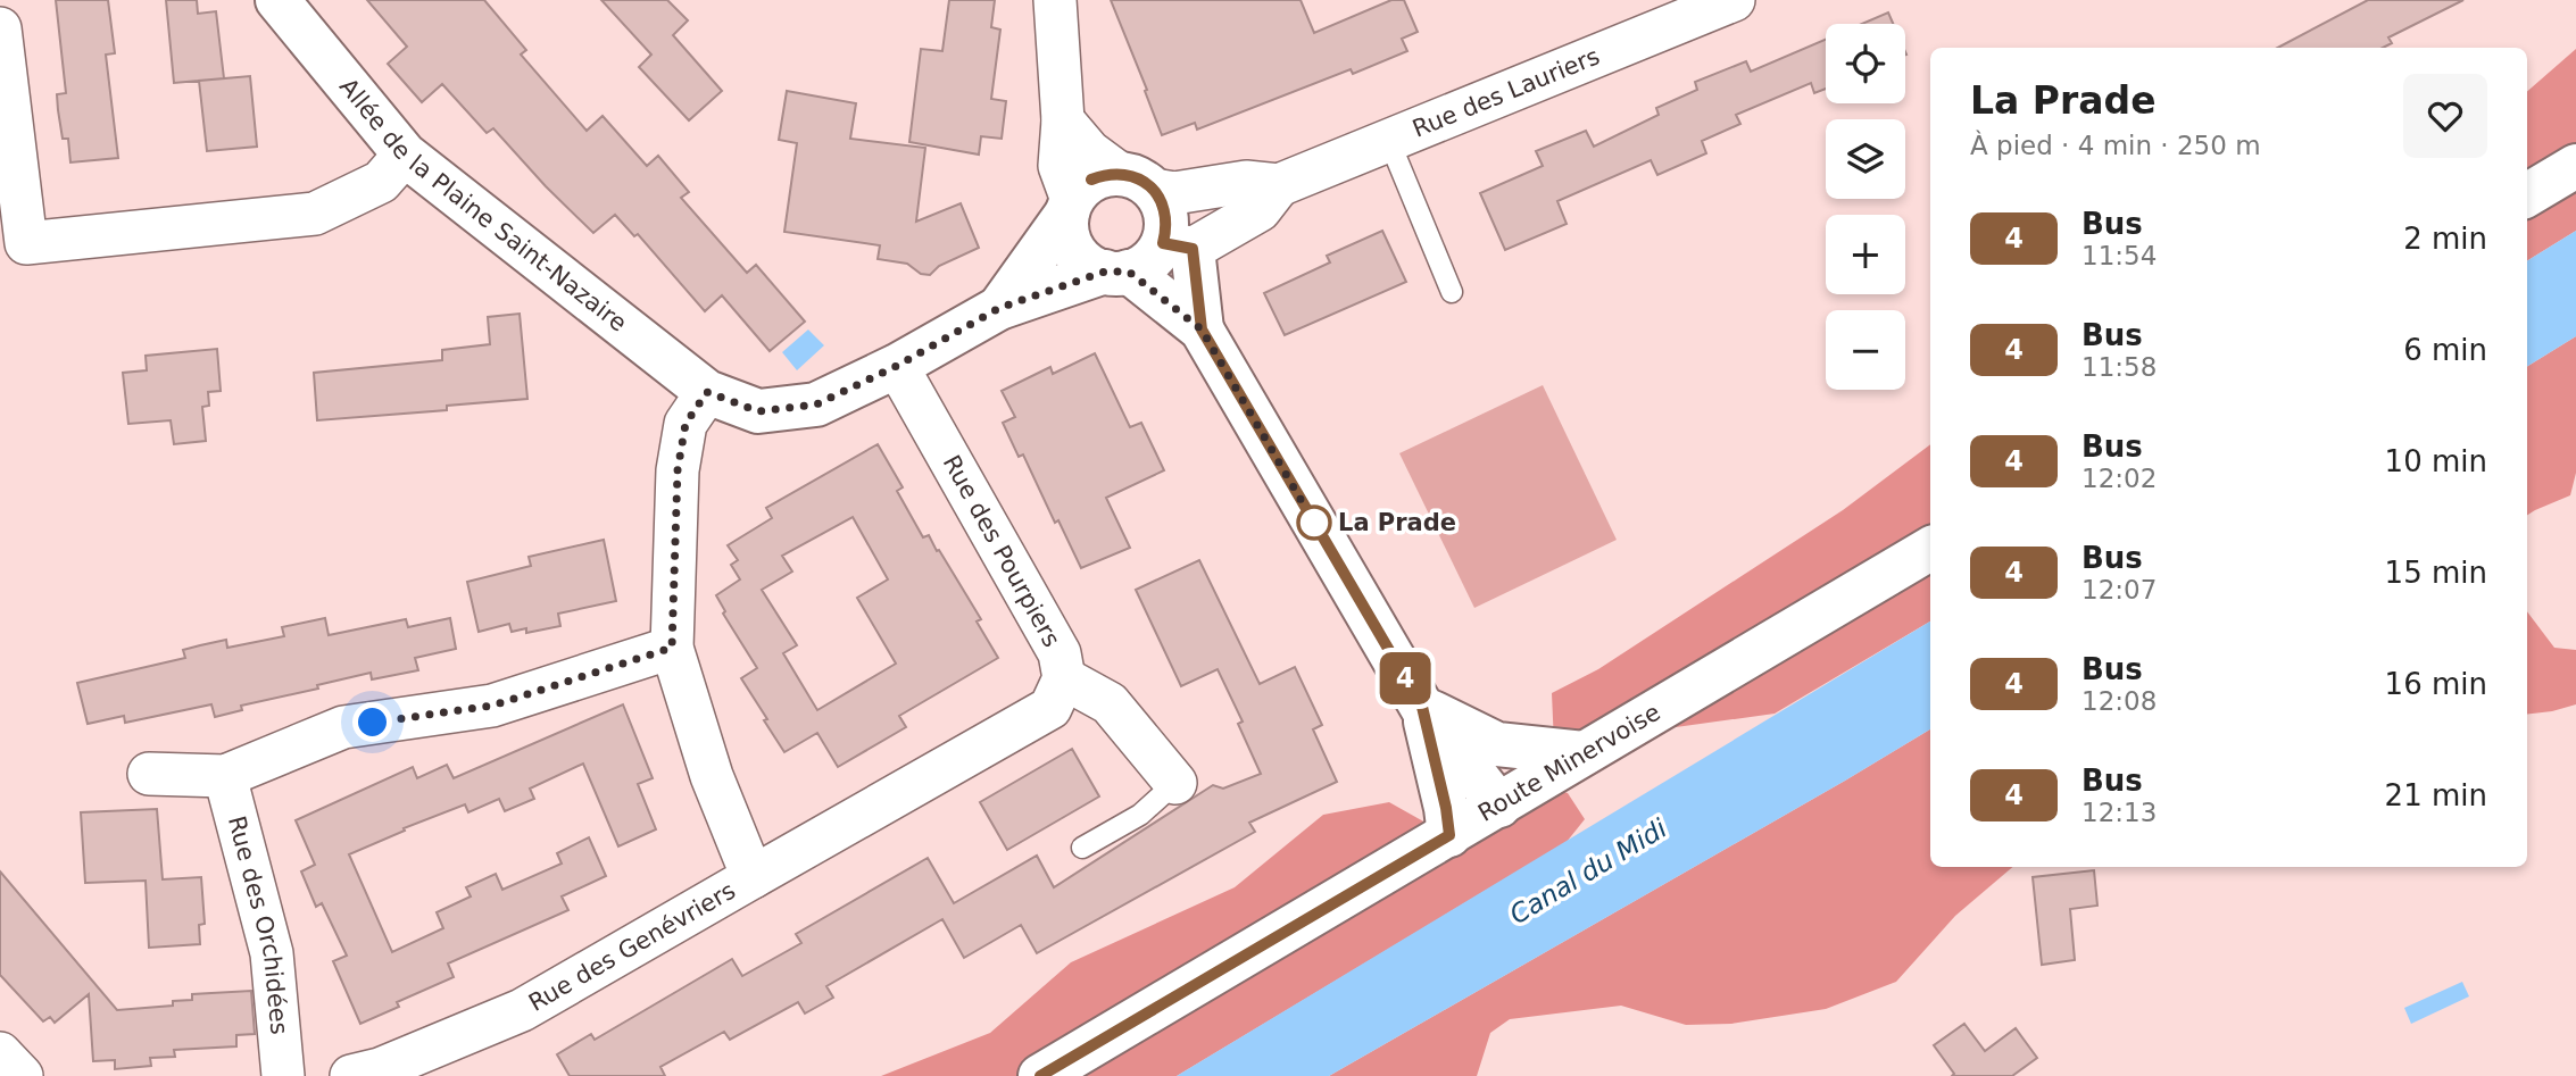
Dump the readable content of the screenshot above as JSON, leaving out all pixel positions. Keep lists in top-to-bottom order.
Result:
{
  "streets": {
    "street": [
      "Rue des Lauriers",
      "Allée de la Plaine Saint-Nazaire",
      "Rue des Pourpiers",
      "Route Minervoise",
      "Rue des Orchidées",
      "Rue des Genévriers"
    ]
  },
  "crossings": [
    ["Allée de la Plaine Saint-Nazaire", "Rue des Genévriers"],
    ["Rue des Pourpiers", "Rue des Genévriers"]
  ],
  "water": ["Canal du Midi"],
  "places": ["La Prade"],
  "lines": ["bus line 4"],
  "page": {
    "on_map": "4",
    "map_buttons": ["+", "−"],
    "heading": ["La Prade", "À pied · 4 min · 250 m"],
    "list": [
      {
        "mark": "4",
        "name": "Bus",
        "note": "11:54",
        "value": "2 min"
      },
      {
        "mark": "4",
        "name": "Bus",
        "note": "11:58",
        "value": "6 min"
      },
      {
        "mark": "4",
        "name": "Bus",
        "note": "12:02",
        "value": "10 min"
      },
      {
        "mark": "4",
        "name": "Bus",
        "note": "12:07",
        "value": "15 min"
      },
      {
        "mark": "4",
        "name": "Bus",
        "note": "12:08",
        "value": "16 min"
      },
      {
        "mark": "4",
        "name": "Bus",
        "note": "12:13",
        "value": "21 min"
      }
    ]
  }
}
